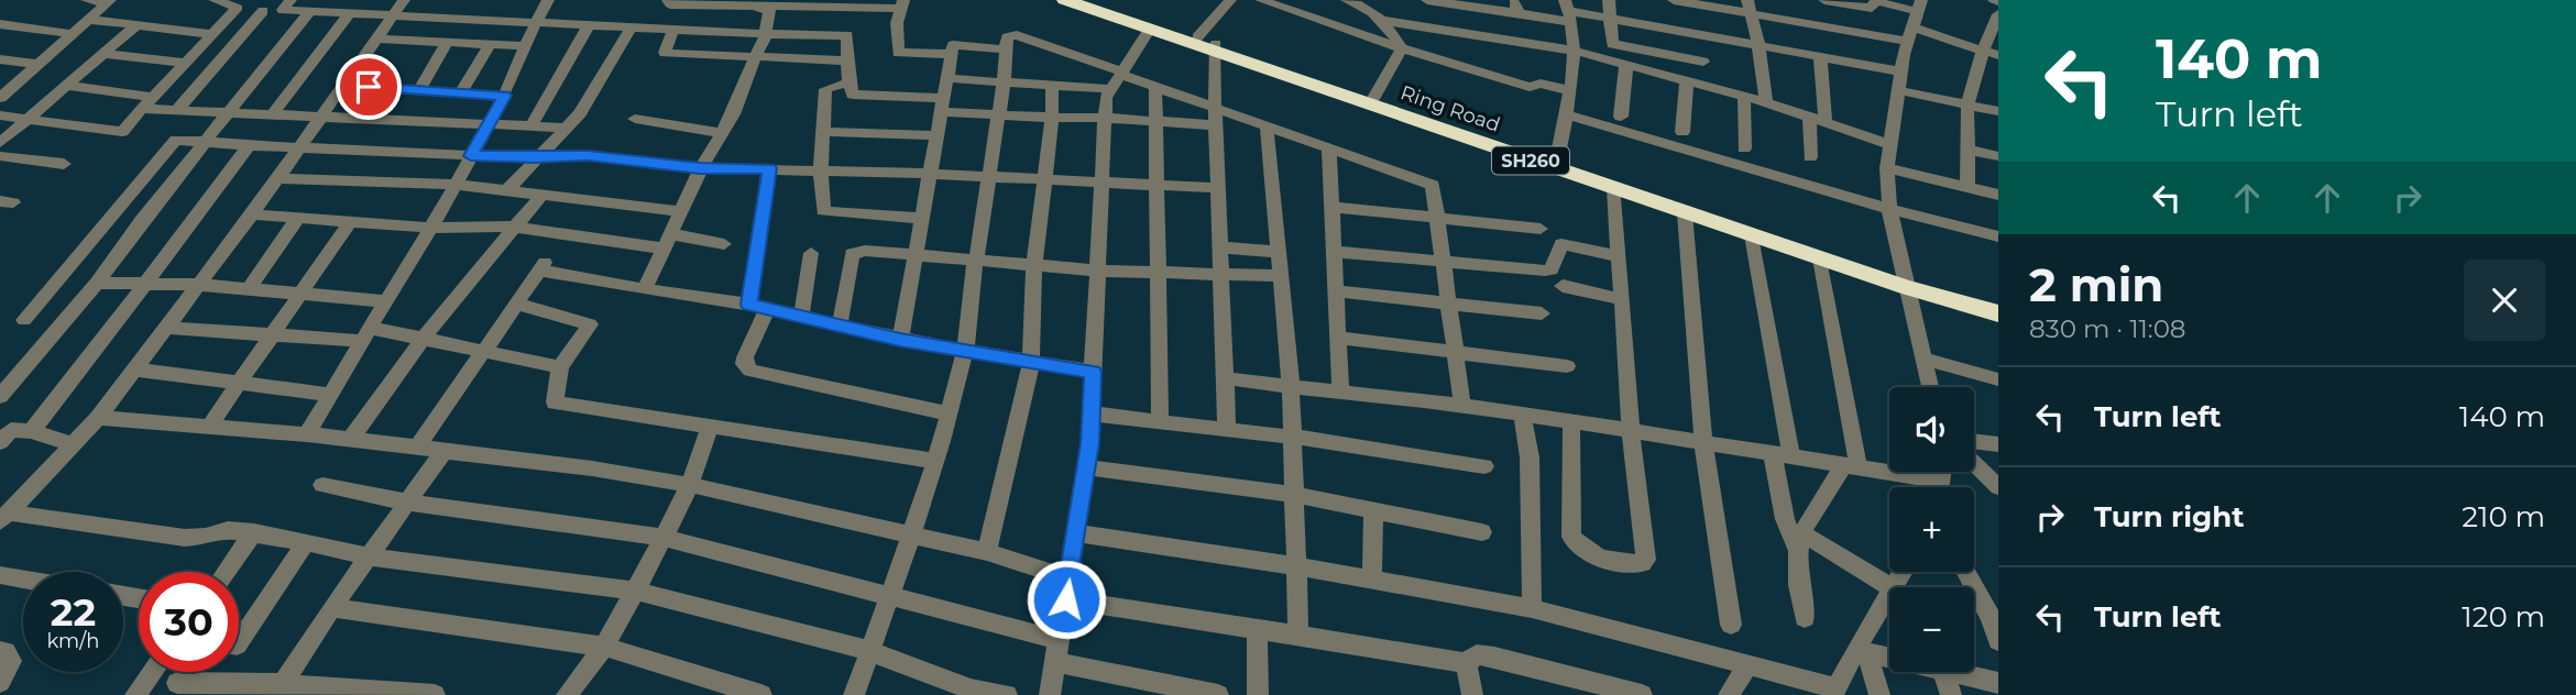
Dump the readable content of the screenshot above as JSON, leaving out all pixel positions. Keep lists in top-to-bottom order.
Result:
{
  "streets": {
    "highway": ["Ring Road", "SH260"]
  },
  "page": {
    "turn": ["140 m", "Turn left"],
    "heading": ["2 min", "830 m · 11:08"],
    "list": [
      {
        "name": "Turn left",
        "value": "140 m"
      },
      {
        "name": "Turn right",
        "value": "210 m"
      },
      {
        "name": "Turn left",
        "value": "120 m"
      }
    ],
    "map_buttons": ["+", "−"],
    "speed": "22 km/h",
    "limit": "30"
  }
}
